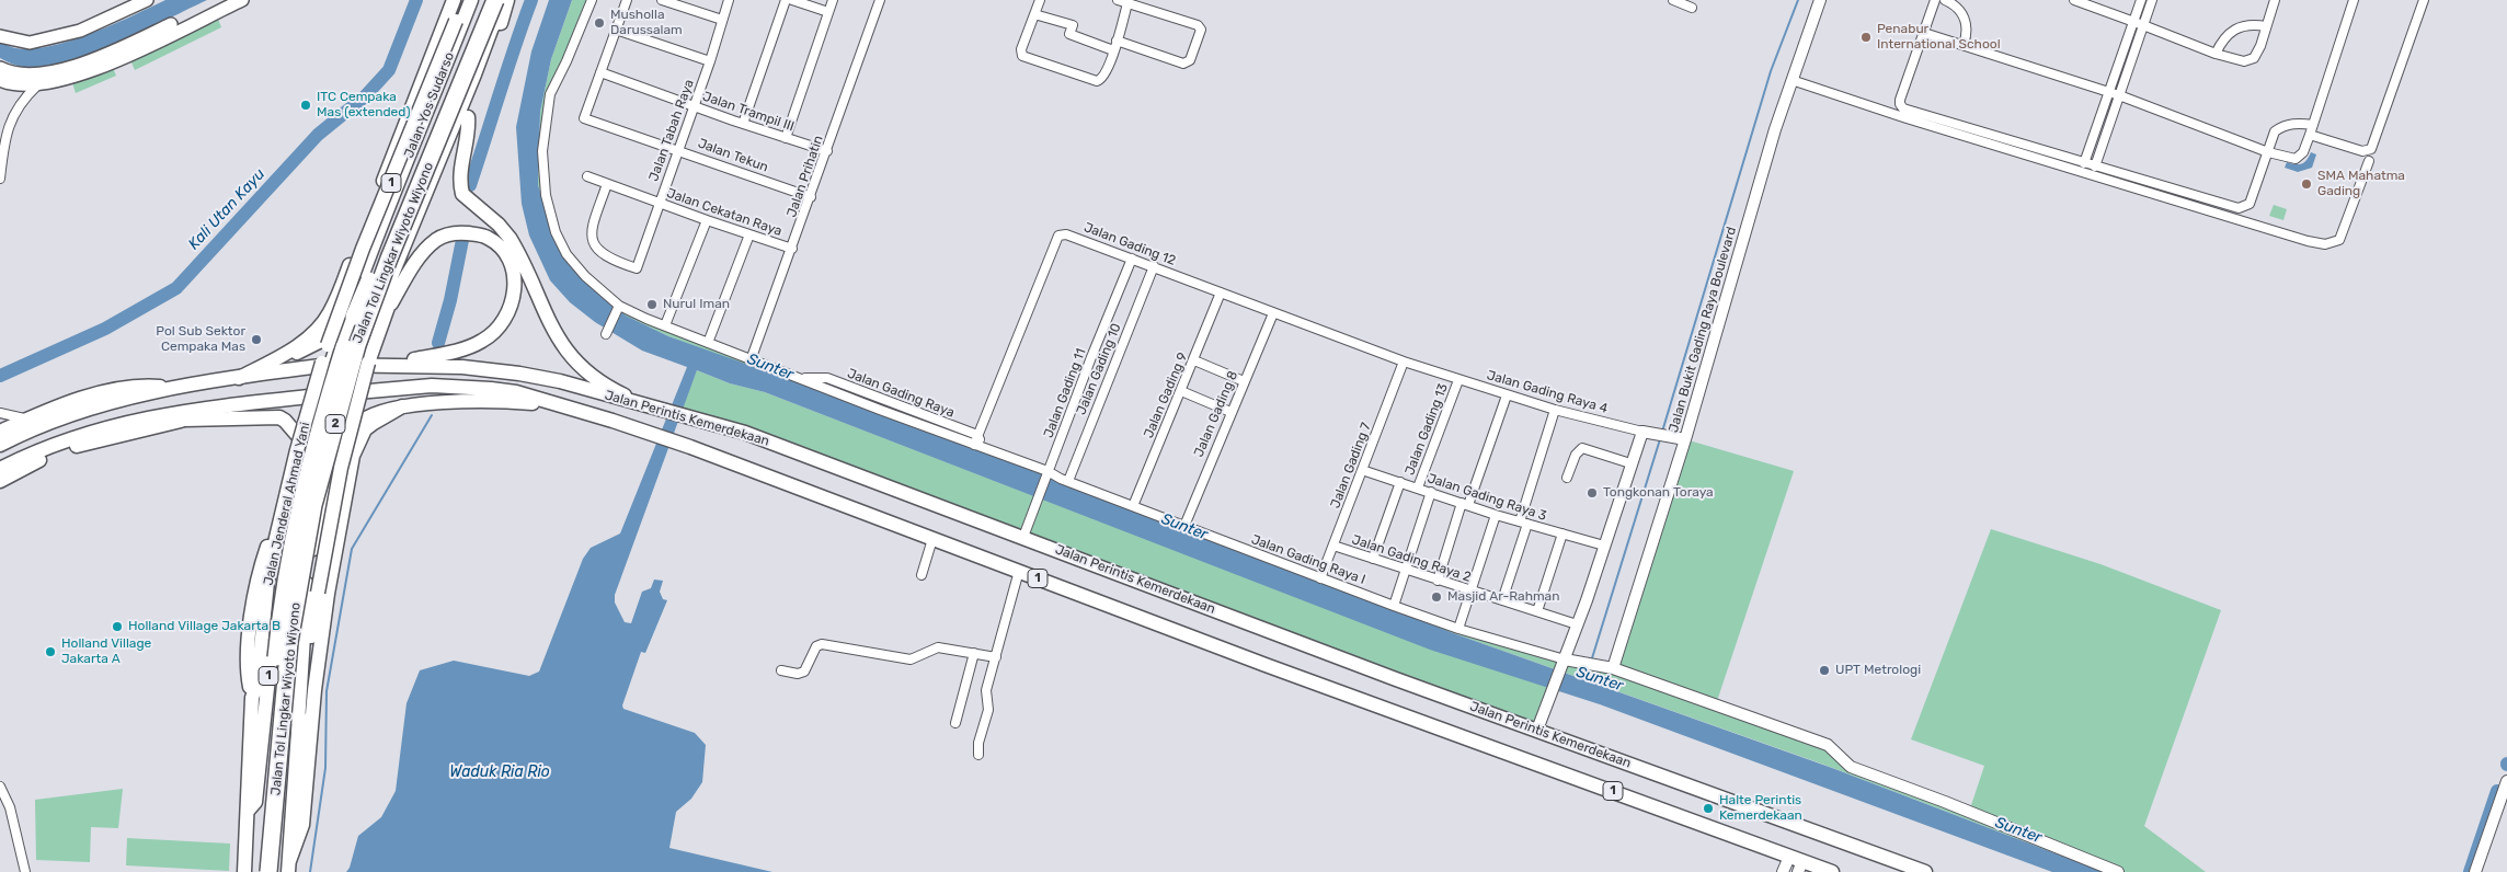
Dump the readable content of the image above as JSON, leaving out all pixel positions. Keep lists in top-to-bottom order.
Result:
{
  "streets": {
    "highway": ["Jalan Tol Lingkar Wiyoto Wiyono", "2"],
    "main road": [
      "Jalan Yos Sudarso",
      "1",
      "Jalan Perintis Kemerdekaan",
      "Jalan Jenderal Ahmad Yani"
    ],
    "street": [
      "Jalan Trampil III",
      "Jalan Tabah Raya",
      "Jalan Tekun",
      "Jalan Prihatin",
      "Jalan Cekatan Raya",
      "Jalan Gading 12",
      "Jalan Bukit Gading Raya Boulevard",
      "Jalan Gading 10",
      "Jalan Gading Raya 4",
      "Jalan Gading Raya",
      "Jalan Gading 11",
      "Jalan Gading 9",
      "Jalan Gading 8",
      "Jalan Gading 13",
      "Jalan Gading 7",
      "Jalan Gading Raya 3",
      "Jalan Gading Raya 2",
      "Jalan Gading Raya I"
    ]
  },
  "crossings": [
    ["Jalan Yos Sudarso", "Jalan Jenderal Ahmad Yani"],
    ["Jalan Trampil III", "Jalan Tabah Raya"],
    ["Jalan Trampil III", "Jalan Tekun"],
    ["Jalan Trampil III", "Jalan Prihatin"],
    ["Jalan Tabah Raya", "Jalan Tekun"],
    ["Jalan Tabah Raya", "Jalan Cekatan Raya"],
    ["Jalan Tekun", "Jalan Prihatin"],
    ["Jalan Prihatin", "Jalan Cekatan Raya"],
    ["Jalan Prihatin", "Jalan Gading Raya"],
    ["Jalan Gading 12", "Jalan Gading 10"],
    ["Jalan Gading 12", "Jalan Gading Raya 4"],
    ["Jalan Gading 12", "Jalan Gading Raya"],
    ["Jalan Gading 12", "Jalan Gading 11"],
    ["Jalan Gading 12", "Jalan Gading 9"],
    ["Jalan Gading 12", "Jalan Gading 8"],
    ["Jalan Gading 12", "Jalan Gading 7"],
    ["Jalan Bukit Gading Raya Boulevard", "Jalan Gading Raya 4"],
    ["Jalan Gading 10", "Jalan Gading Raya I"],
    ["Jalan Gading Raya 4", "Jalan Gading 13"],
    ["Jalan Gading Raya 4", "Jalan Gading 7"],
    ["Jalan Gading Raya", "Jalan Gading 11"],
    ["Jalan Gading Raya", "Jalan Gading Raya I"],
    ["Jalan Gading 11", "Jalan Perintis Kemerdekaan"],
    ["Jalan Gading 11", "Jalan Gading Raya I"],
    ["Jalan Gading 9", "Jalan Gading Raya I"],
    ["Jalan Gading 8", "Jalan Gading Raya I"],
    ["Jalan Perintis Kemerdekaan", "Jalan Jenderal Ahmad Yani"],
    ["Jalan Gading 13", "Jalan Gading Raya 3"],
    ["Jalan Gading 7", "Jalan Gading Raya 3"],
    ["Jalan Gading 7", "Jalan Gading Raya 2"],
    ["Jalan Gading 7", "Jalan Gading Raya I"]
  ],
  "water": ["Kali Utan Kayu", "Sunter", "Waduk Ria Rio"],
  "places": [
    "Musholla Darussalam",
    "Penabur International School",
    "ITC Cempaka Mas (extended)",
    "SMA Mahatma Gading",
    "Nurul Iman",
    "Pol Sub Sektor Cempaka Mas",
    "Tongkonan Toraya",
    "Masjid Ar-Rahman",
    "Holland Village Jakarta B",
    "Holland Village Jakarta A",
    "UPT Metrologi",
    "Halte Perintis Kemerdekaan"
  ]
}
